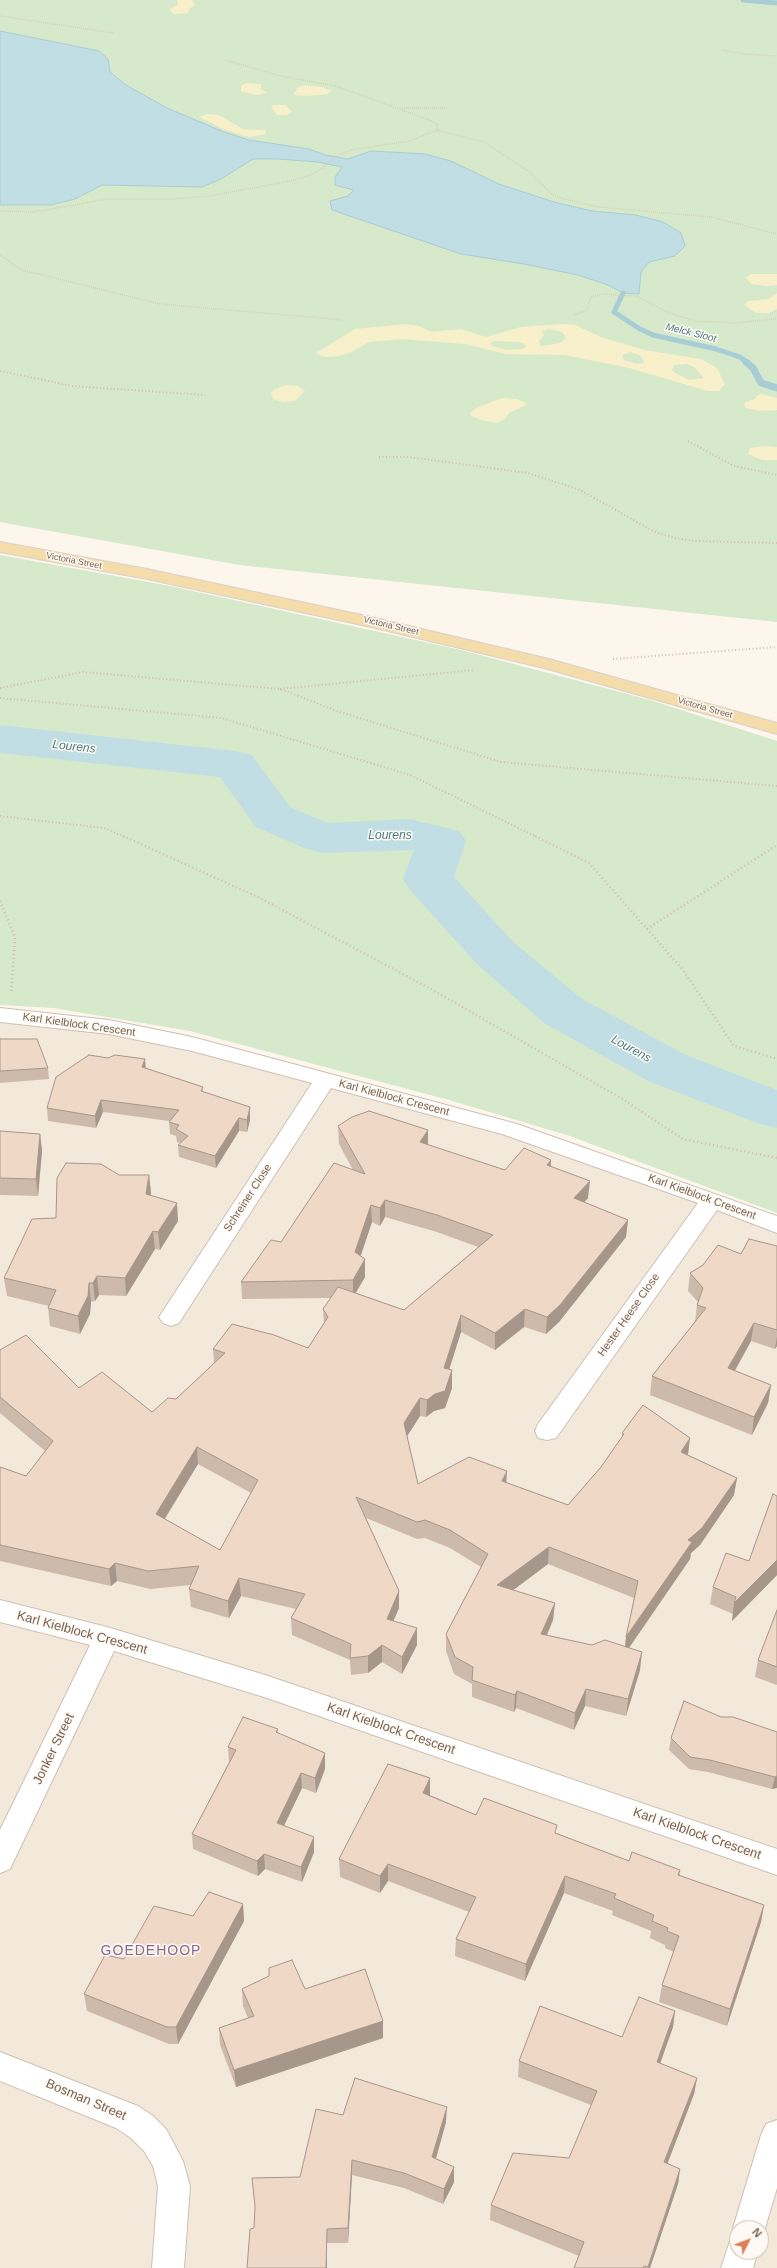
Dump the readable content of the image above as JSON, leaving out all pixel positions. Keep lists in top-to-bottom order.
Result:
{
  "streets": {
    "main road": ["Victoria Street"],
    "street": [
      "Karl Kielblock Crescent",
      "Schreiner Close",
      "Hester Heese Close",
      "Jonker Street",
      "Bosman Street"
    ]
  },
  "crossings": [
    ["Karl Kielblock Crescent", "Schreiner Close"],
    ["Karl Kielblock Crescent", "Hester Heese Close"],
    ["Karl Kielblock Crescent", "Jonker Street"]
  ],
  "districts": ["GOEDEHOOP"],
  "water": ["Melck Sloot", "Lourens"],
  "north": "top right"
}
